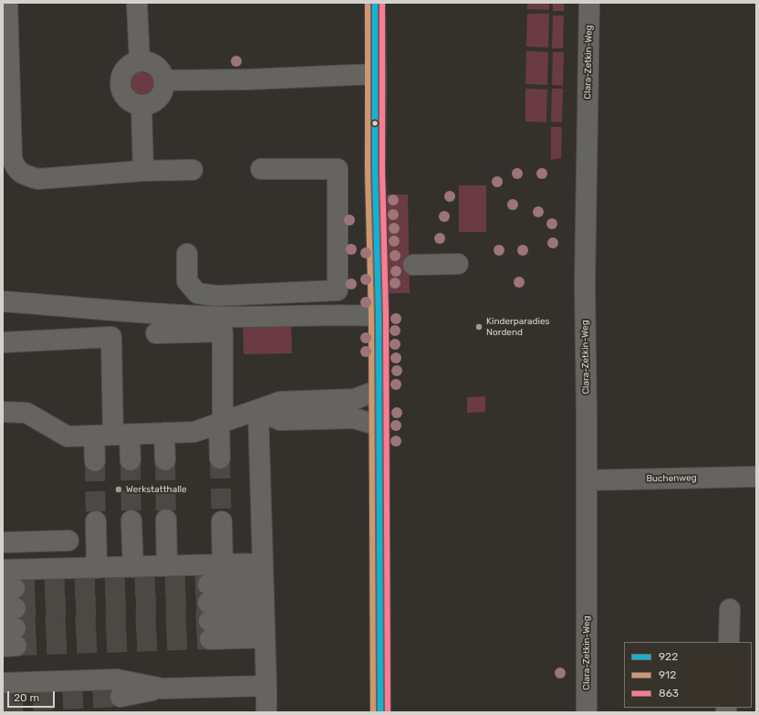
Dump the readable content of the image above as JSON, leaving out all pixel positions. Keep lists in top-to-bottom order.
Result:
{
  "streets": {
    "street": ["Clara-Zetkin-Weg", "Buchenweg"]
  },
  "crossings": [
    ["Clara-Zetkin-Weg", "Buchenweg"]
  ],
  "places": ["Kinderparadies Nordend", "Werkstatthalle"],
  "lines": ["transit line 922", "transit line 912", "transit line 863"],
  "legend": ["922", "912", "863"],
  "scale_bar": "20 m"
}
